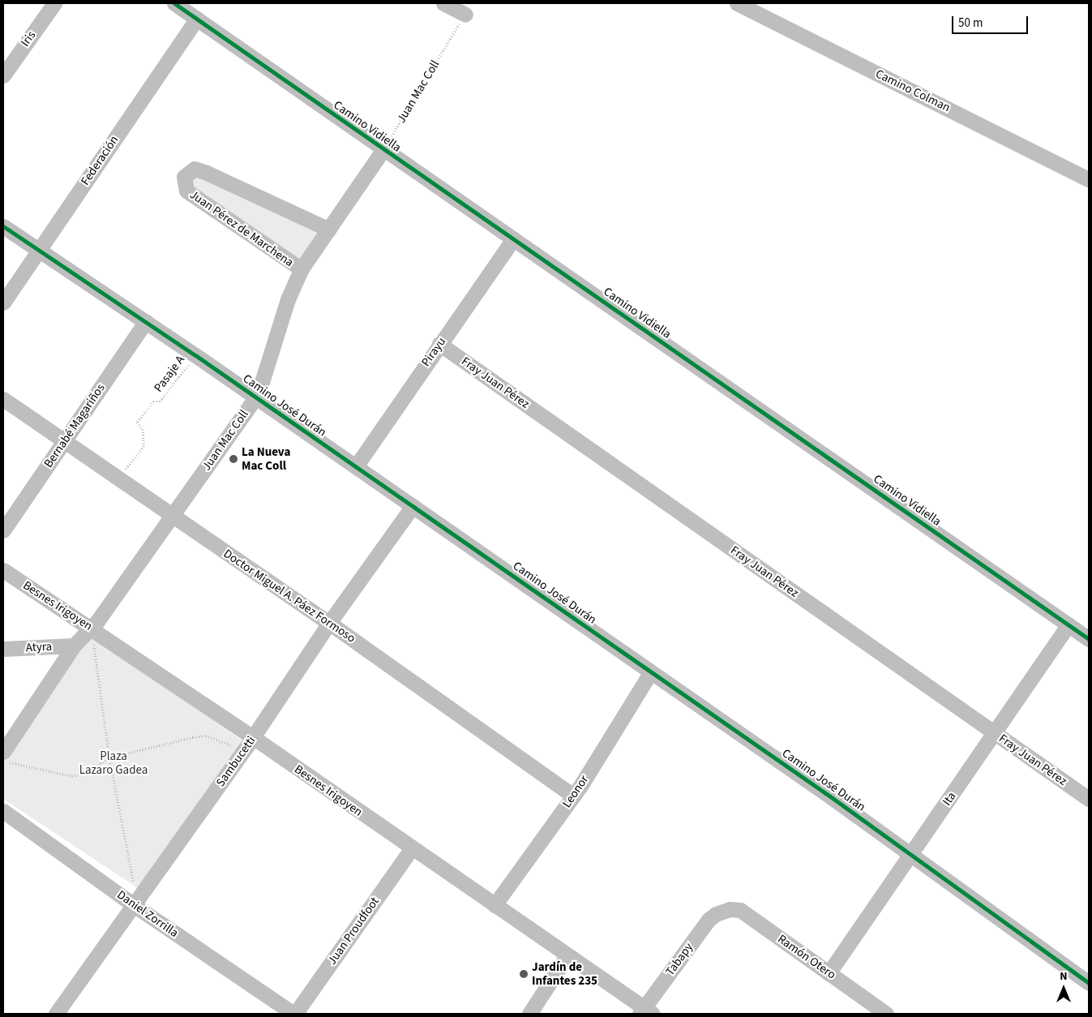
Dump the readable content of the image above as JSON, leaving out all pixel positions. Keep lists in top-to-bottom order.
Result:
{
  "streets": {
    "street": [
      "Iris",
      "Camino Colman",
      "Juan Mac Coll",
      "Camino Vidiella",
      "Federación",
      "Juan Pérez de Marchena",
      "Pirayu",
      "Fray Juan Pérez",
      "Camino José Durán",
      "Bernabé Magariños",
      "Doctor Miguel A. Páez Formoso",
      "Besnes Irigoyen",
      "Atyra",
      "Sambucetti",
      "Leonor",
      "Ita",
      "Daniel Zorrilla",
      "Juan Proudfoot",
      "Ramón Otero",
      "Tabapy"
    ],
    "path": ["Pasaje A"]
  },
  "crossings": [
    ["Juan Mac Coll", "Camino Vidiella"],
    ["Juan Mac Coll", "Juan Pérez de Marchena"],
    ["Juan Mac Coll", "Camino José Durán"],
    ["Juan Mac Coll", "Doctor Miguel A. Páez Formoso"],
    ["Juan Mac Coll", "Besnes Irigoyen"],
    ["Juan Mac Coll", "Atyra"],
    ["Camino Vidiella", "Federación"],
    ["Camino Vidiella", "Pirayu"],
    ["Camino Vidiella", "Ita"],
    ["Federación", "Camino José Durán"],
    ["Pirayu", "Fray Juan Pérez"],
    ["Pirayu", "Camino José Durán"],
    ["Pasaje A", "Camino José Durán"],
    ["Pasaje A", "Doctor Miguel A. Páez Formoso"],
    ["Fray Juan Pérez", "Ita"],
    ["Camino José Durán", "Bernabé Magariños"],
    ["Camino José Durán", "Sambucetti"],
    ["Camino José Durán", "Leonor"],
    ["Camino José Durán", "Ita"],
    ["Bernabé Magariños", "Doctor Miguel A. Páez Formoso"],
    ["Doctor Miguel A. Páez Formoso", "Sambucetti"],
    ["Doctor Miguel A. Páez Formoso", "Leonor"],
    ["Besnes Irigoyen", "Sambucetti"],
    ["Besnes Irigoyen", "Leonor"],
    ["Besnes Irigoyen", "Juan Proudfoot"],
    ["Besnes Irigoyen", "Tabapy"],
    ["Sambucetti", "Daniel Zorrilla"],
    ["Ita", "Ramón Otero"],
    ["Daniel Zorrilla", "Juan Proudfoot"],
    ["Ramón Otero", "Tabapy"]
  ],
  "parks": ["Plaza Lazaro Gadea"],
  "places": ["La Nueva Mac Coll", "Jardín de Infantes 235"],
  "scale_bar": "50 m",
  "north": "top"
}
